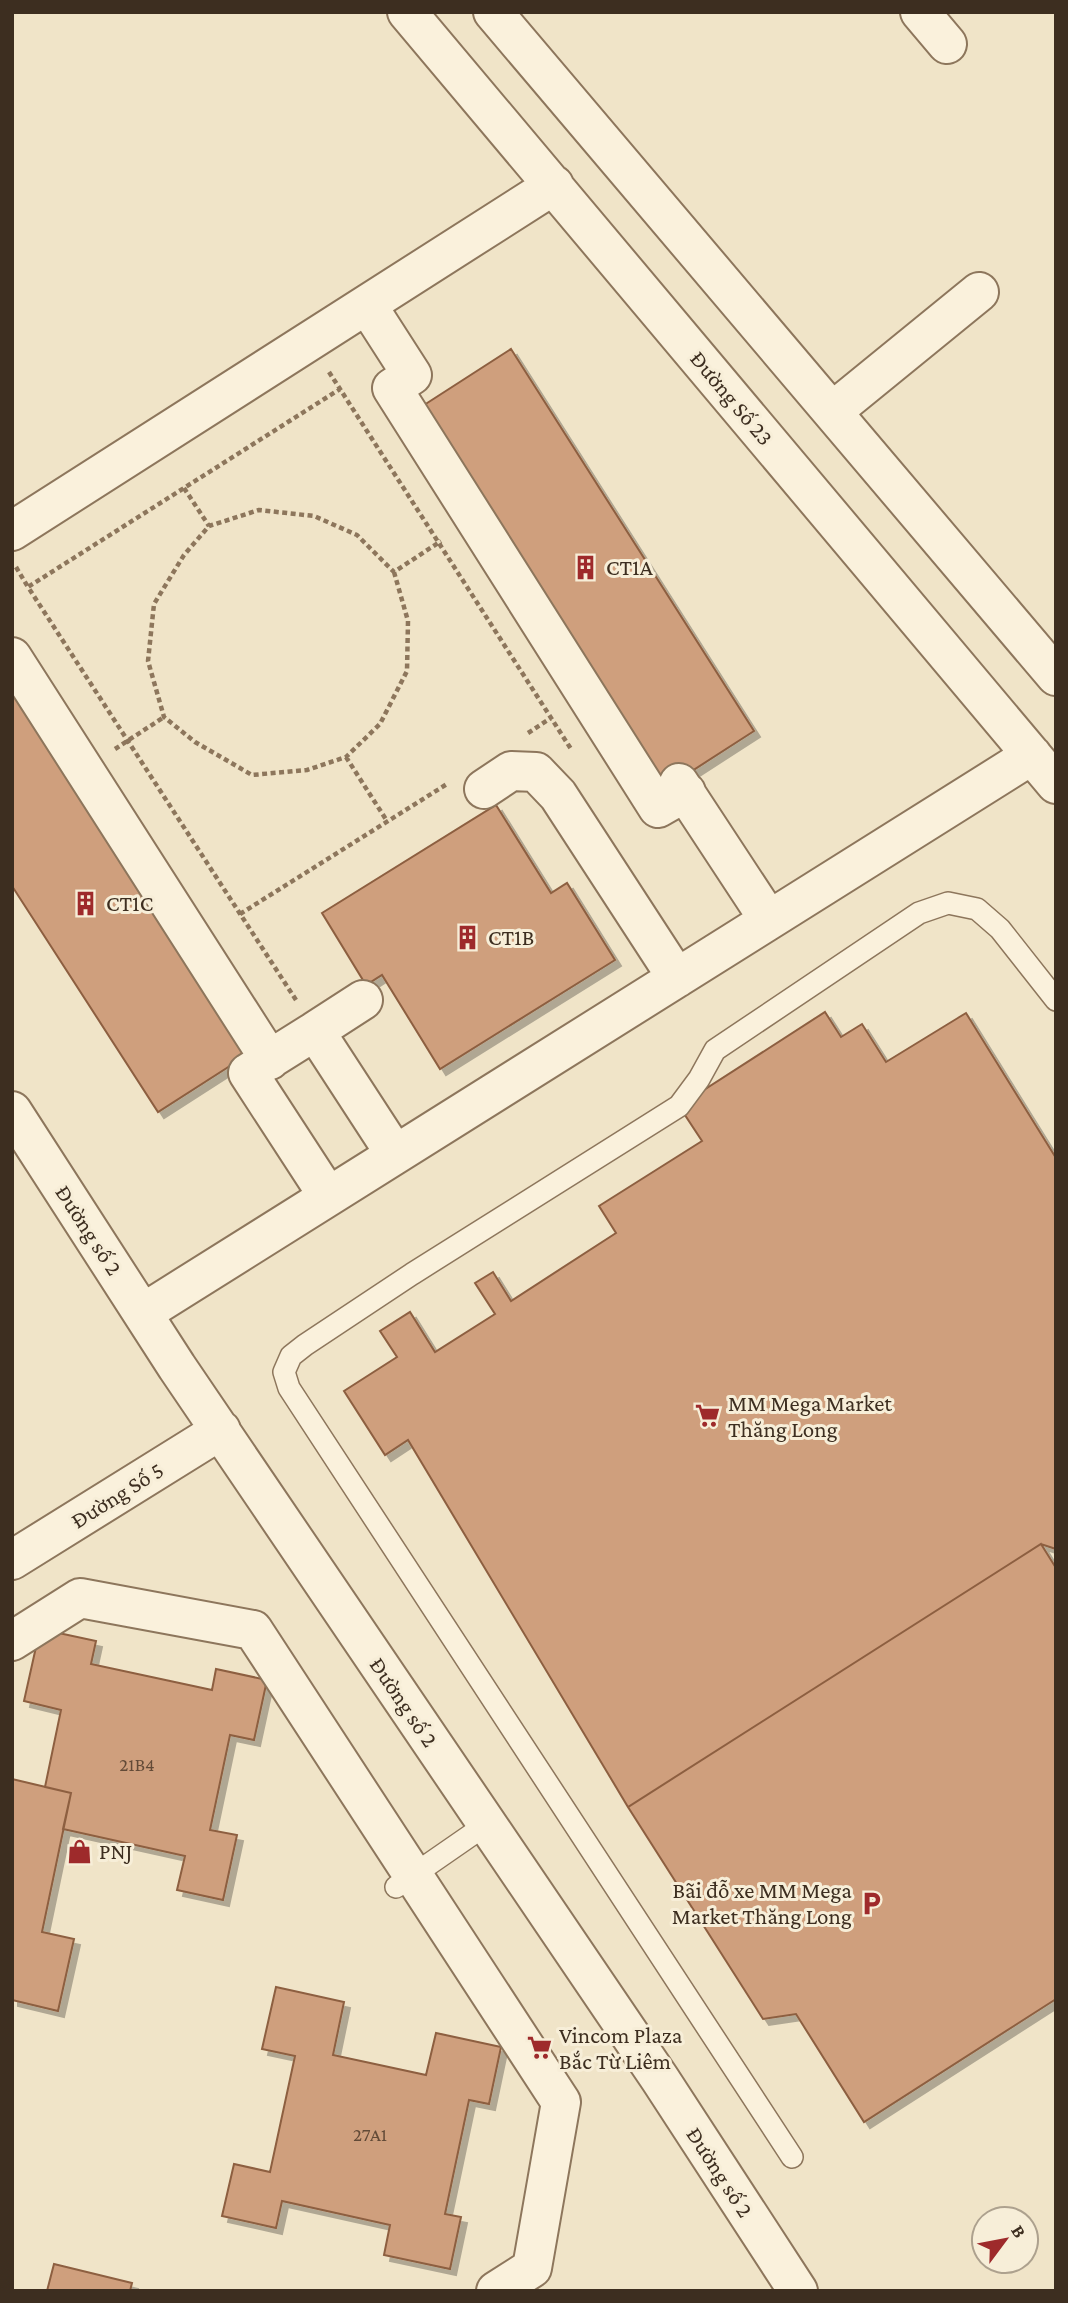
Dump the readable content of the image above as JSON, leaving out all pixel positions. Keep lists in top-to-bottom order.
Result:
{
  "streets": {
    "street": ["Đường Số 23", "Đường số 2", "Đường Số 5"]
  },
  "crossings": [
    ["Đường số 2", "Đường Số 5"]
  ],
  "places": {
    "building": ["CT1A", "CT1C", "CT1B"],
    "supermarket": ["MM Mega Market Thăng Long", "Vincom Plaza Bắc Từ Liêm"],
    "shop": ["PNJ"],
    "parking": ["Bãi đỗ xe MM Mega Market Thăng Long"]
  },
  "house_numbers": ["21B4", "27A1"],
  "north": "top right"
}
